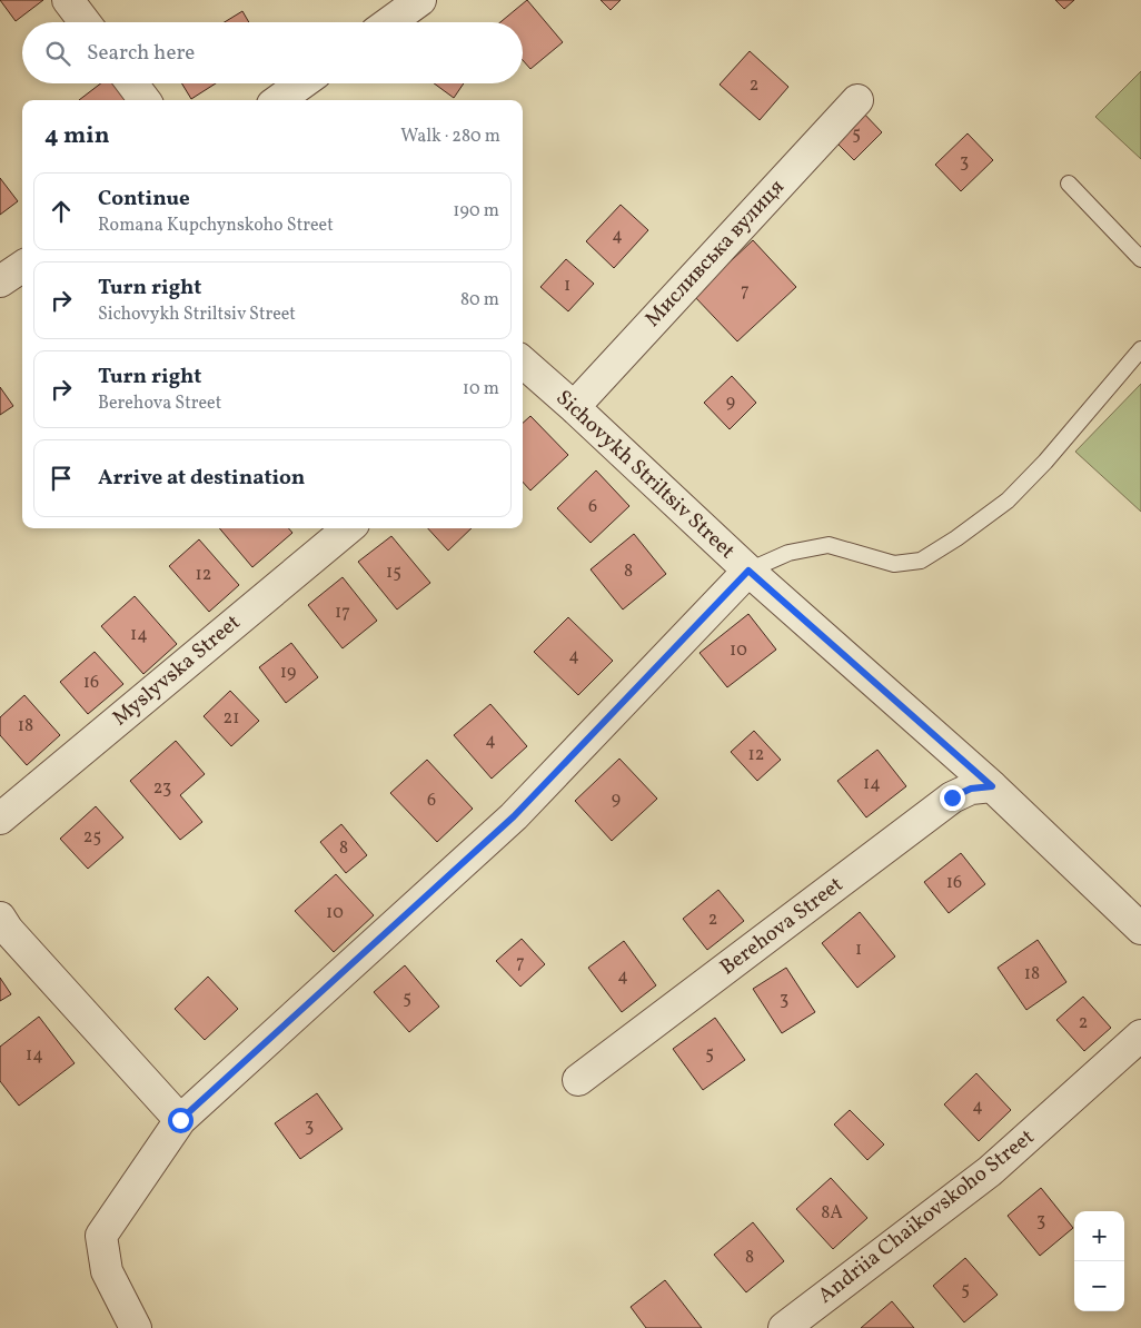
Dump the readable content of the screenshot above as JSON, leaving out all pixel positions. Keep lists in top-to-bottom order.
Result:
{
  "streets": {
    "street": [
      "Мисливська вулиця",
      "Sichovykh Striltsiv Street",
      "Myslyvska Street",
      "Berehova Street",
      "Andriia Chaikovskoho Street"
    ]
  },
  "crossings": [
    ["Мисливська вулиця", "Sichovykh Striltsiv Street"],
    ["Sichovykh Striltsiv Street", "Berehova Street"]
  ],
  "house_numbers": [
    "2",
    "5",
    "3",
    "4",
    "1",
    "7",
    "9",
    "6",
    "8",
    "15",
    "12",
    "17",
    "14",
    "10",
    "4",
    "19",
    "16",
    "21",
    "18",
    "4",
    "12",
    "14",
    "23",
    "9",
    "6",
    "25",
    "8",
    "16",
    "10",
    "2",
    "1",
    "7",
    "18",
    "4",
    "5",
    "3",
    "2",
    "5",
    "14",
    "4",
    "3",
    "8А",
    "3",
    "8",
    "5"
  ],
  "page": {
    "search": "Search here",
    "heading": ["4 min", "Walk · 280 m"],
    "list": [
      ["Continue", "Romana Kupchynskoho Street", "190 m"],
      ["Turn right", "Sichovykh Striltsiv Street", "80 m"],
      ["Turn right", "Berehova Street", "10 m"],
      "Arrive at destination"
    ],
    "map_buttons": ["+", "−"]
  }
}
